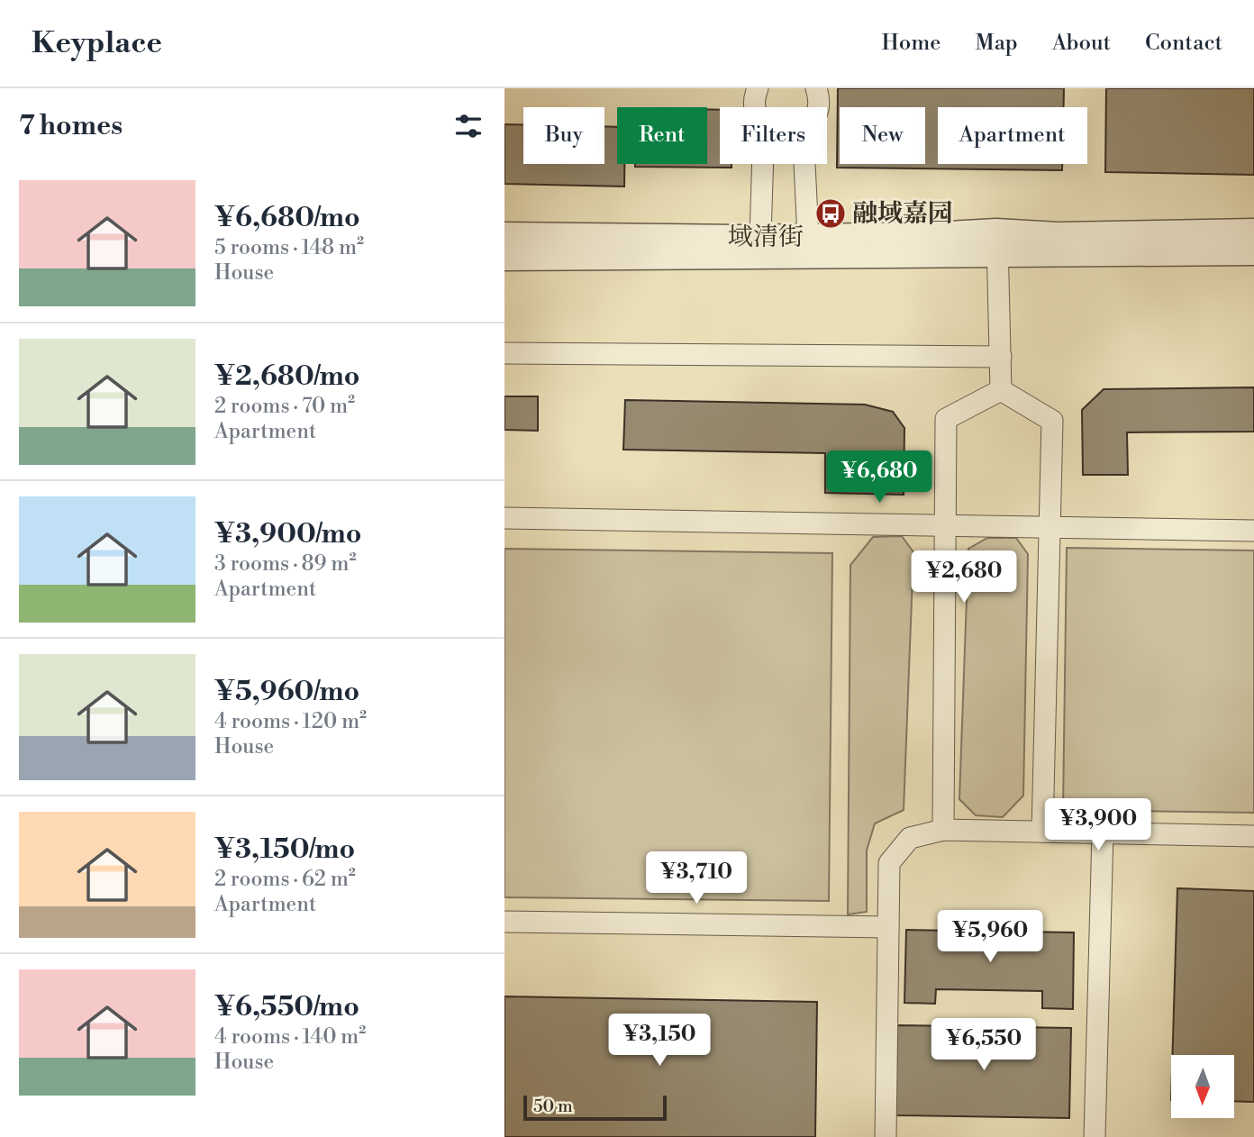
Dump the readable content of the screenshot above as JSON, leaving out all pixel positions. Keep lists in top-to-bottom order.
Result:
{
  "streets": {
    "street": ["域清街"]
  },
  "places": {
    "bus stop": ["融域嘉园"]
  },
  "scale_bar": "50 m",
  "north": "bottom",
  "page": {
    "header": "Keyplace",
    "nav": [
      "Home",
      "Map",
      "About",
      "Contact"
    ],
    "heading": "7 homes",
    "chip": [
      "Buy",
      "Rent",
      "Filters",
      "New",
      "Apartment"
    ],
    "list": [
      {
        "name": "¥6,680/mo",
        "note": "5 rooms · 148 m² · House"
      },
      {
        "name": "¥2,680/mo",
        "note": "2 rooms · 70 m² · Apartment"
      },
      {
        "name": "¥3,900/mo",
        "note": "3 rooms · 89 m² · Apartment"
      },
      {
        "name": "¥5,960/mo",
        "note": "4 rooms · 120 m² · House"
      },
      {
        "name": "¥3,150/mo",
        "note": "2 rooms · 62 m² · Apartment"
      },
      {
        "name": "¥6,550/mo",
        "note": "4 rooms · 140 m² · House"
      }
    ],
    "price": [
      "¥6,680",
      "¥2,680",
      "¥3,900",
      "¥3,710",
      "¥5,960",
      "¥3,150",
      "¥6,550"
    ],
    "scale": "50 m"
  }
}
